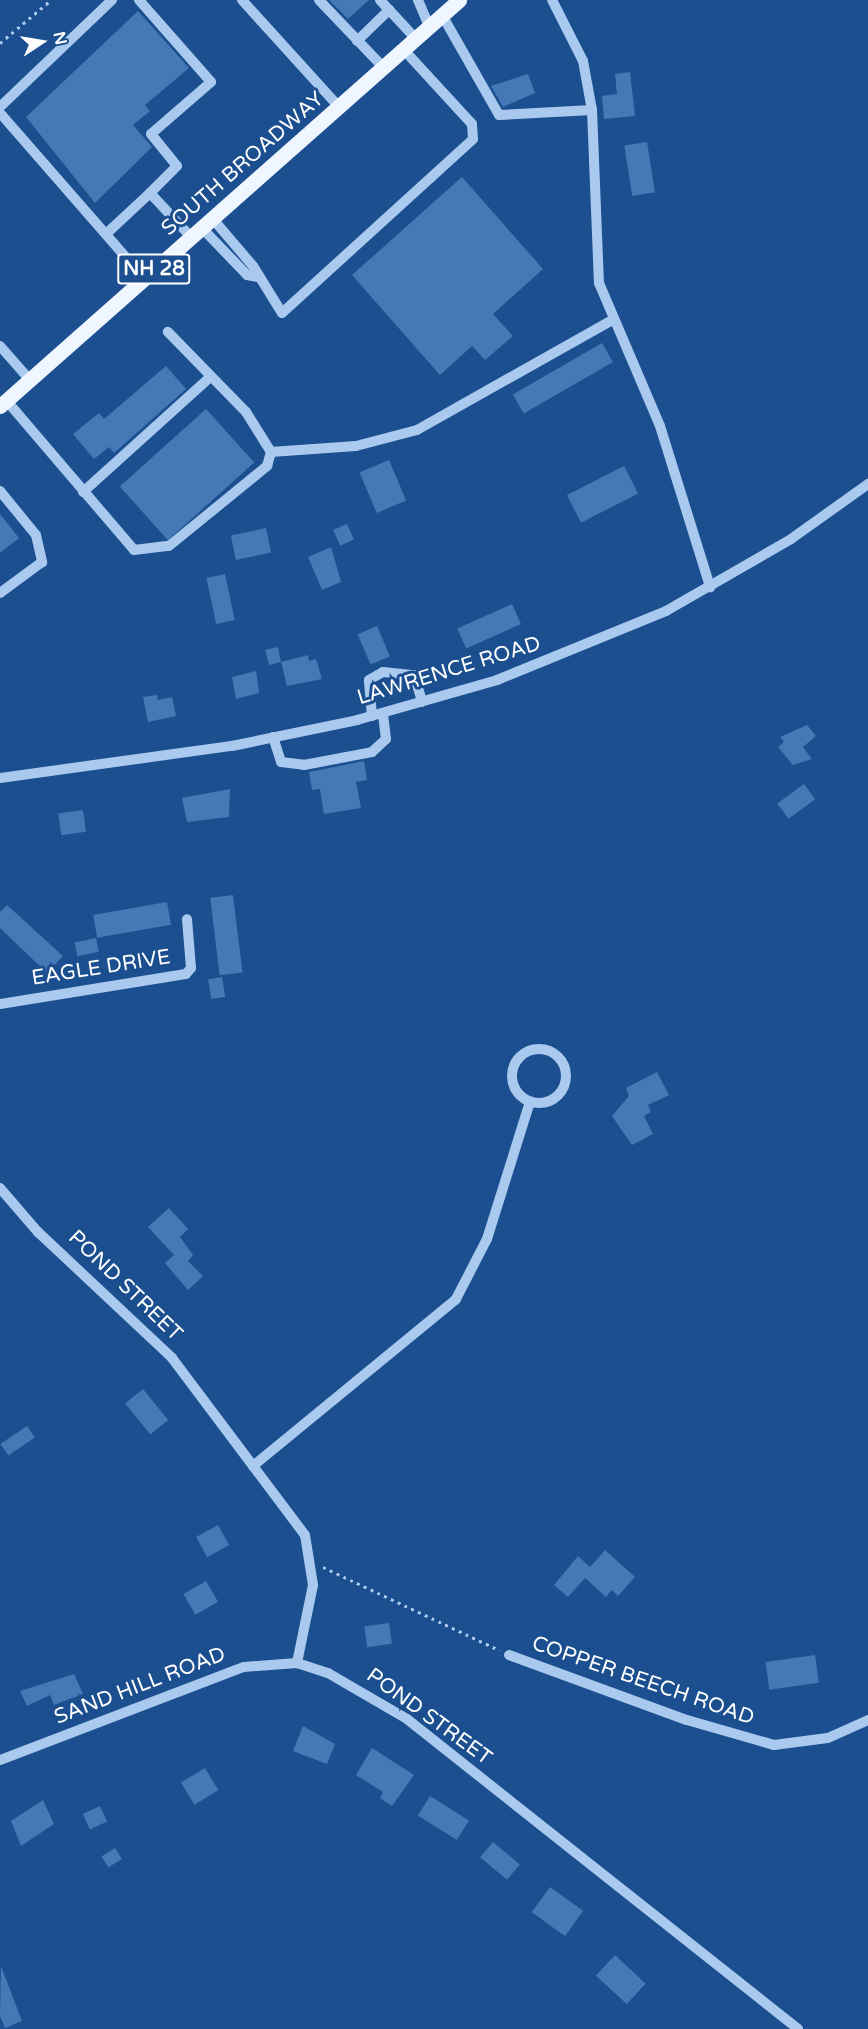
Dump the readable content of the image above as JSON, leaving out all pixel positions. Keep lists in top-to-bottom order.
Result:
{
  "streets": {
    "main road": ["SOUTH BROADWAY", "NH 28"],
    "street": [
      "LAWRENCE ROAD",
      "EAGLE DRIVE",
      "POND STREET",
      "COPPER BEECH ROAD",
      "SAND HILL ROAD"
    ]
  },
  "crossings": [
    ["POND STREET", "SAND HILL ROAD"]
  ],
  "north": "right"
}
